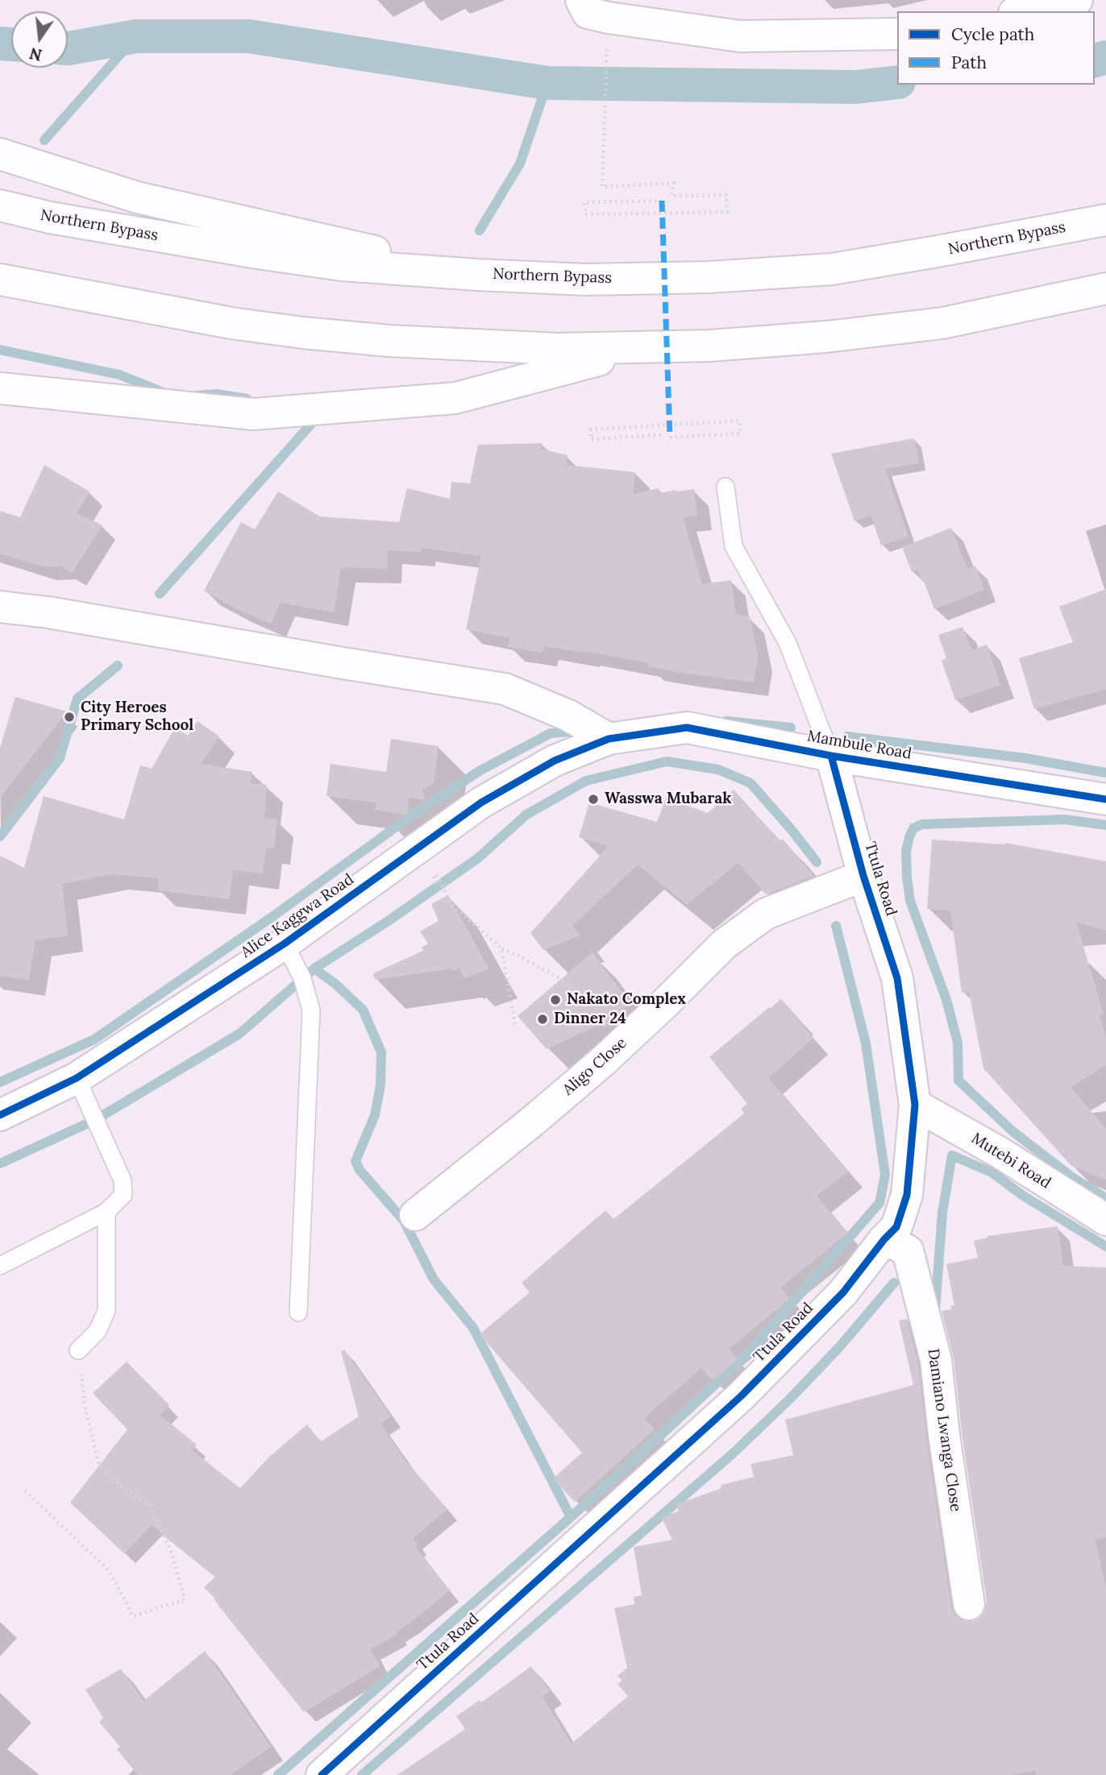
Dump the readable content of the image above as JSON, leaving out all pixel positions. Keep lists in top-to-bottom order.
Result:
{
  "streets": {
    "main road": [
      "Northern Bypass",
      "Mambule Road",
      "Ttula Road",
      "Alice Kaggwa Road",
      "Aligo Close",
      "Mutebi Road",
      "Damiano Lwanga Close"
    ]
  },
  "crossings": [
    ["Mambule Road", "Ttula Road"],
    ["Mambule Road", "Alice Kaggwa Road"],
    ["Ttula Road", "Aligo Close"],
    ["Ttula Road", "Mutebi Road"],
    ["Ttula Road", "Damiano Lwanga Close"]
  ],
  "places": [
    "City Heroes Primary School",
    "Wasswa Mubarak",
    "Nakato Complex",
    "Dinner 24"
  ],
  "legend": ["Cycle path", "Path"],
  "north": "bottom"
}
